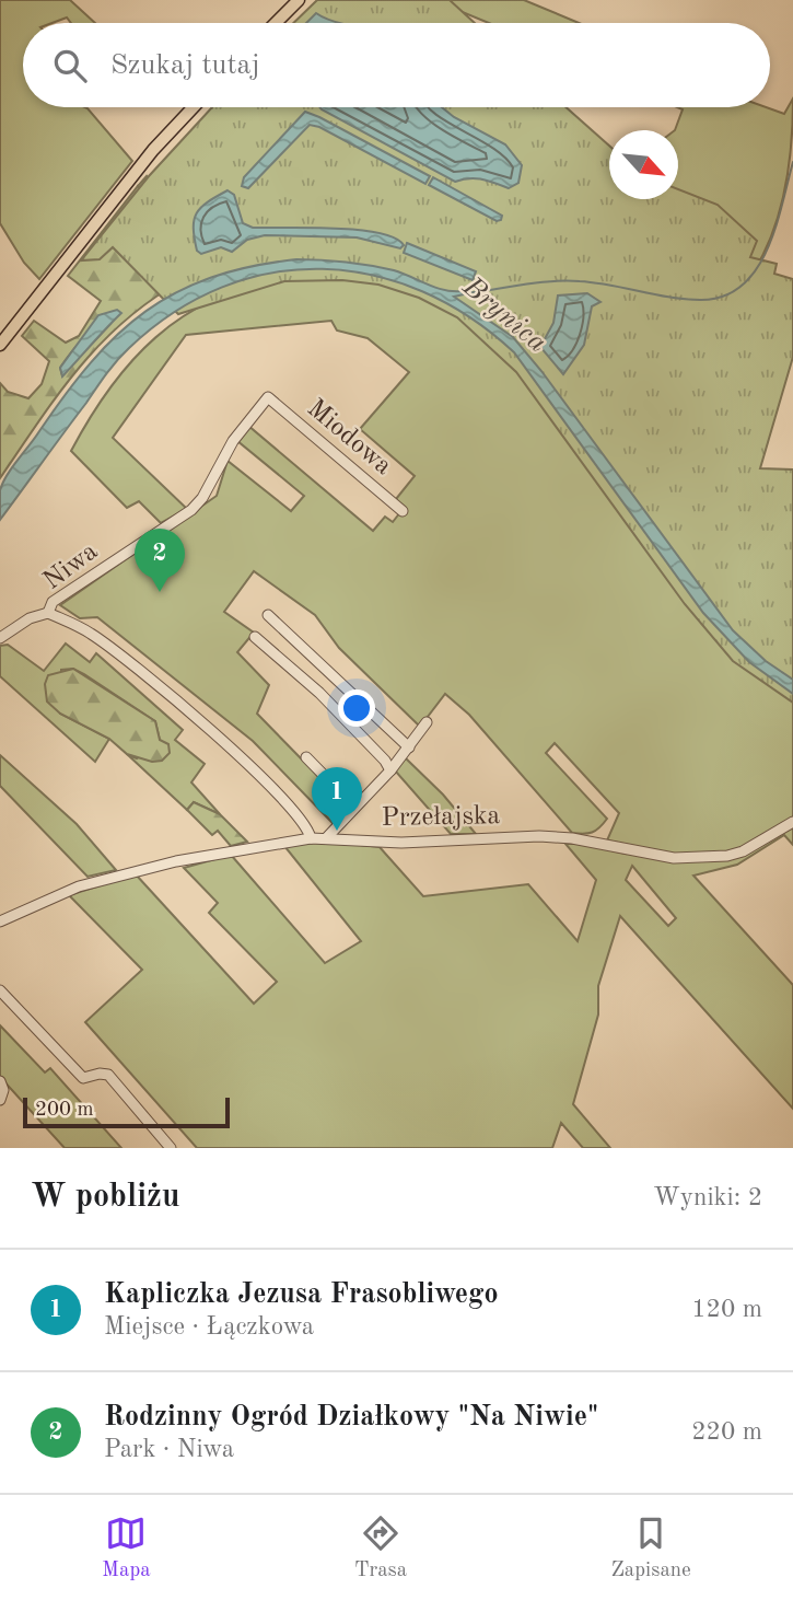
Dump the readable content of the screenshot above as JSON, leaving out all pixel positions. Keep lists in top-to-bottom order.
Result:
{
  "streets": {
    "street": ["Miodowa", "Niwa", "Przełajska"]
  },
  "crossings": [
    ["Miodowa", "Niwa"]
  ],
  "water": ["Brynica"],
  "scale_bar": "200 m",
  "north": "bottom right",
  "page": {
    "search": "Szukaj tutaj",
    "pins": ["2", "1"],
    "scale": "200 m",
    "heading": ["W pobliżu", "Wyniki: 2"],
    "list": [
      {
        "mark": "1",
        "name": "Kapliczka Jezusa Frasobliwego",
        "note": "Miejsce · Łączkowa",
        "value": "120 m"
      },
      {
        "mark": "2",
        "name": "Rodzinny Ogród Działkowy \"Na Niwie\"",
        "note": "Park · Niwa",
        "value": "220 m"
      }
    ],
    "nav": ["Mapa", "Trasa", "Zapisane"]
  }
}
